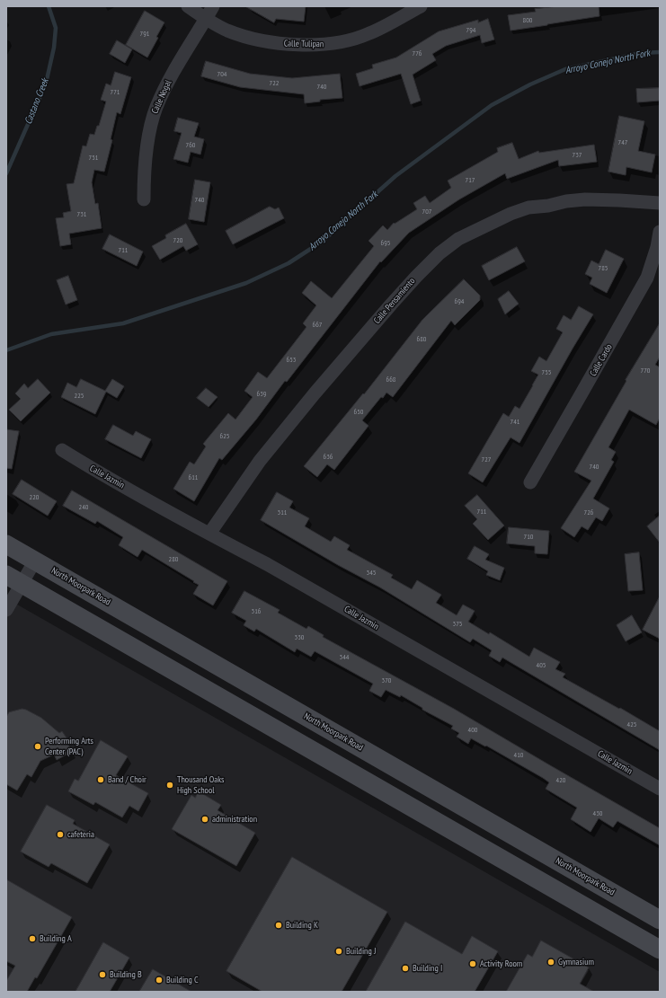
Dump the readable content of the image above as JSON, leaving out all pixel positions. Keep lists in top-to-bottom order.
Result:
{
  "streets": {
    "main road": ["North Moorpark Road"],
    "street": [
      "Calle Tulipan",
      "Calle Nogal",
      "Calle Pensamiento",
      "Calle Cardo",
      "Calle Jazmin"
    ]
  },
  "crossings": [
    ["Calle Tulipan", "Calle Nogal"],
    ["Calle Pensamiento", "Calle Jazmin"]
  ],
  "water": ["Arroyo Conejo North Fork", "Castano Creek"],
  "places": [
    "Performing Arts Center (PAC)",
    "Band / Choir",
    "Thousand Oaks High School",
    "administration",
    "cafeteria",
    "Building K",
    "Building A",
    "Building J",
    "Gymnasium",
    "Activity Room",
    "Building I",
    "Building B",
    "Building C"
  ],
  "house_numbers": [
    "800",
    "794",
    "791",
    "776",
    "704",
    "722",
    "740",
    "771",
    "747",
    "760",
    "737",
    "751",
    "717",
    "740",
    "707",
    "731",
    "720",
    "695",
    "711",
    "785",
    "694",
    "667",
    "680",
    "653",
    "770",
    "755",
    "668",
    "639",
    "225",
    "650",
    "741",
    "625",
    "636",
    "727",
    "740",
    "611",
    "220",
    "240",
    "711",
    "311",
    "726",
    "710",
    "280",
    "345",
    "316",
    "375",
    "330",
    "344",
    "405",
    "370",
    "425",
    "400",
    "410",
    "420",
    "430"
  ]
}
